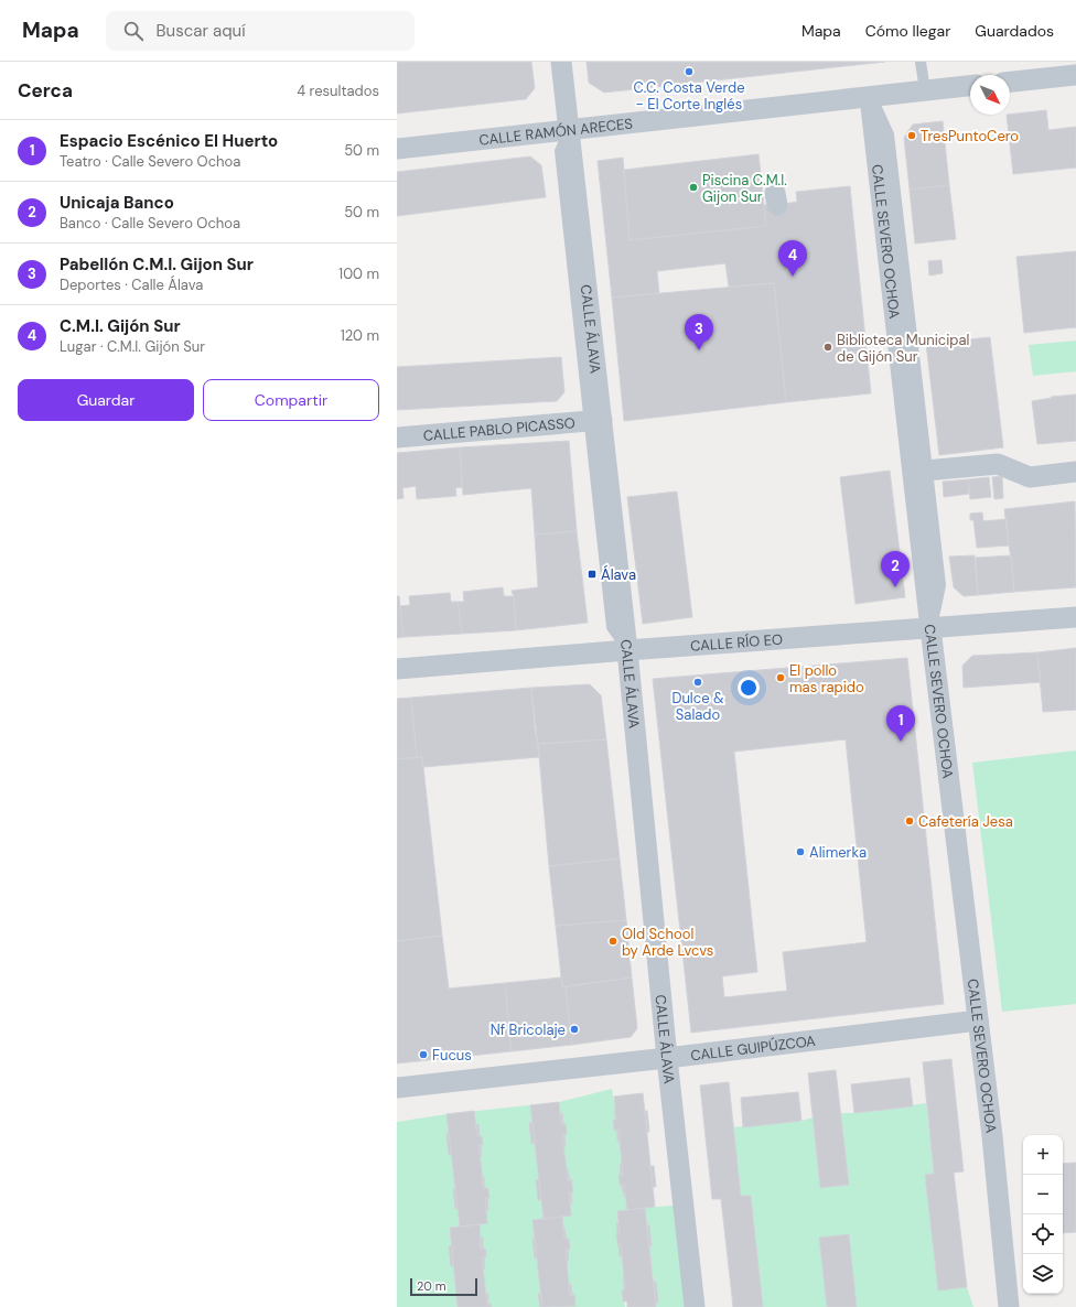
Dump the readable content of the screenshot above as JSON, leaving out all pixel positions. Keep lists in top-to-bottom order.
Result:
{
  "streets": {
    "street": [
      "CALLE RAMÓN ARECES",
      "CALLE SEVERO OCHOA",
      "CALLE ÁLAVA",
      "CALLE PABLO PICASSO",
      "CALLE RÍO EO",
      "CALLE GUIPÚZCOA"
    ]
  },
  "crossings": [
    ["CALLE RAMÓN ARECES", "CALLE SEVERO OCHOA"],
    ["CALLE RAMÓN ARECES", "CALLE ÁLAVA"],
    ["CALLE SEVERO OCHOA", "CALLE RÍO EO"],
    ["CALLE SEVERO OCHOA", "CALLE GUIPÚZCOA"],
    ["CALLE ÁLAVA", "CALLE PABLO PICASSO"],
    ["CALLE ÁLAVA", "CALLE RÍO EO"],
    ["CALLE ÁLAVA", "CALLE GUIPÚZCOA"]
  ],
  "places": {
    "other": [
      "C.C. Costa Verde - El Corte Inglés",
      "TresPuntoCero",
      "Piscina C.M.I. Gijon Sur",
      "Biblioteca Municipal de Gijón Sur",
      "El pollo mas rapido",
      "Dulce & Salado",
      "Cafetería Jesa",
      "Alimerka",
      "Old School by Arde Lvcvs",
      "Nf Bricolaje",
      "Fucus"
    ],
    "transit": ["Álava"]
  },
  "scale_bar": "20 m",
  "north": "bottom right",
  "page": {
    "header": "Mapa",
    "search": "Buscar aquí",
    "nav": ["Mapa", "Cómo llegar", "Guardados"],
    "heading": ["Cerca", "4 resultados"],
    "list": [
      {
        "mark": "1",
        "name": "Espacio Escénico El Huerto",
        "note": "Teatro · Calle Severo Ochoa",
        "value": "50 m"
      },
      {
        "mark": "2",
        "name": "Unicaja Banco",
        "note": "Banco · Calle Severo Ochoa",
        "value": "50 m"
      },
      {
        "mark": "3",
        "name": "Pabellón C.M.I. Gijon Sur",
        "note": "Deportes · Calle Álava",
        "value": "100 m"
      },
      {
        "mark": "4",
        "name": "C.M.I. Gijón Sur",
        "note": "Lugar · C.M.I. Gijón Sur",
        "value": "120 m"
      }
    ],
    "pins": [
      "4",
      "3",
      "2",
      "1"
    ],
    "buttons": ["Guardar", "Compartir"],
    "map_buttons": ["+", "−"],
    "scale": "20 m"
  }
}
